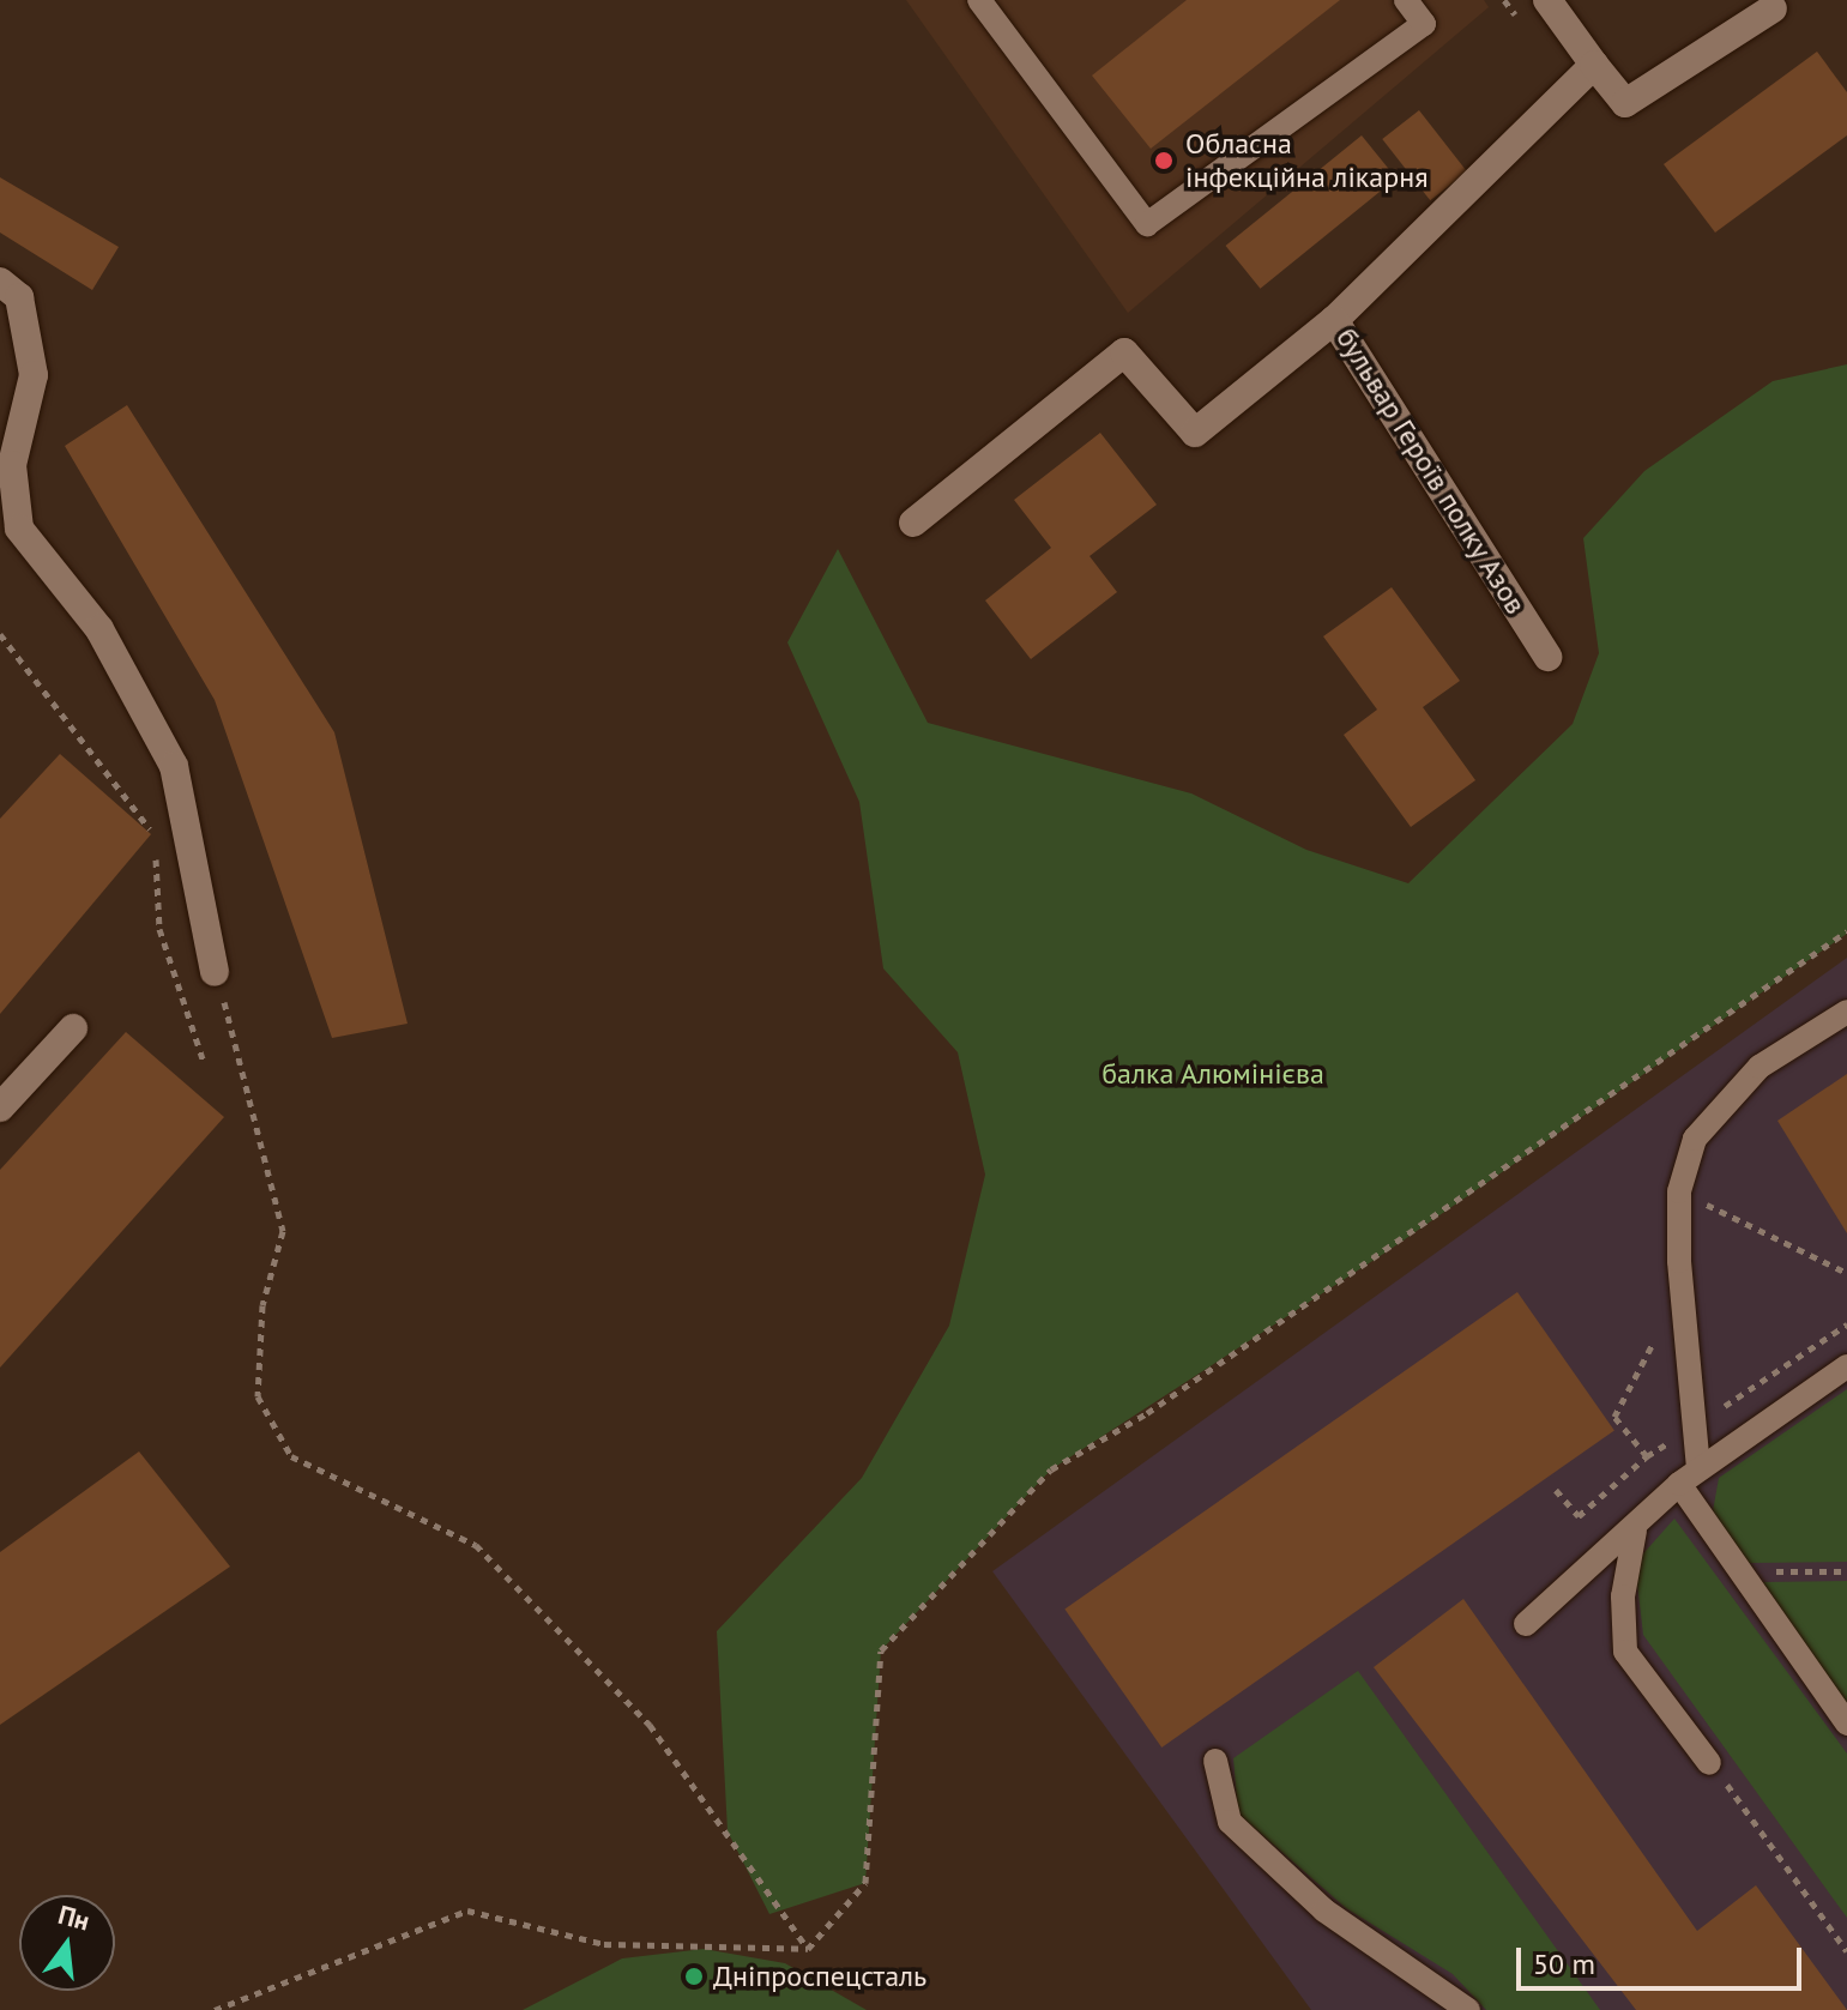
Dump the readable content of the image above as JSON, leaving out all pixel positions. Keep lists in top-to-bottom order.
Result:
{
  "streets": {
    "street": ["бульвар Героїв полку Азов"]
  },
  "parks": ["балка Алюмінієва"],
  "places": ["Обласна інфекційна лікарня", "Дніпроспецсталь"],
  "scale_bar": "50 m",
  "north": "top"
}
